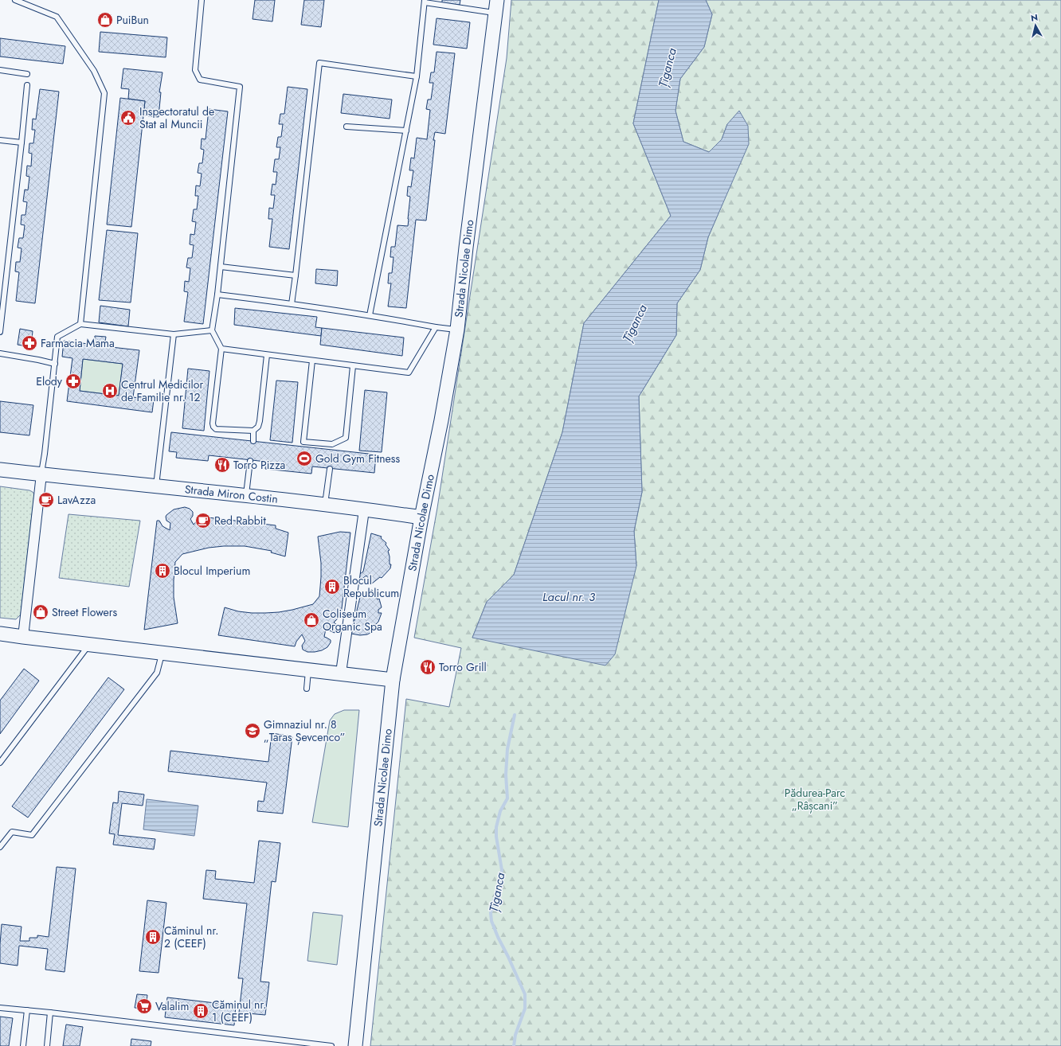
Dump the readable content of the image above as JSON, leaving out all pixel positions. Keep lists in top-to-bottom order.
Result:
{
  "streets": {
    "main road": ["Strada Nicolae Dimo", "Strada Miron Costin"]
  },
  "crossings": [
    ["Strada Nicolae Dimo", "Strada Miron Costin"]
  ],
  "water": ["Țîganca", "Lacul nr. 3"],
  "parks": ["Pădurea-Parc „Râșcani”"],
  "places": {
    "shop": ["PuiBun", "Street Flowers", "Coliseum Organic Spa"],
    "public building": ["Inspectoratul de Stat al Muncii"],
    "pharmacy": ["Farmacia Mama", "Elody"],
    "hospital": ["Centrul Medicilor de Familie nr. 12"],
    "sports": ["Gold Gym Fitness"],
    "restaurant": ["Torro Pizza", "Torro Grill"],
    "cafe": ["LavAzza", "Red Rabbit"],
    "building": [
      "Blocul Imperium",
      "Blocul Republicum",
      "Căminul nr. 2 (CEEF)",
      "Căminul nr. 1 (CEEF)"
    ],
    "school or university": ["Gimnaziul nr. 8 „Taras Șevcenco”"],
    "supermarket": ["Valalim"]
  },
  "north": "top"
}
